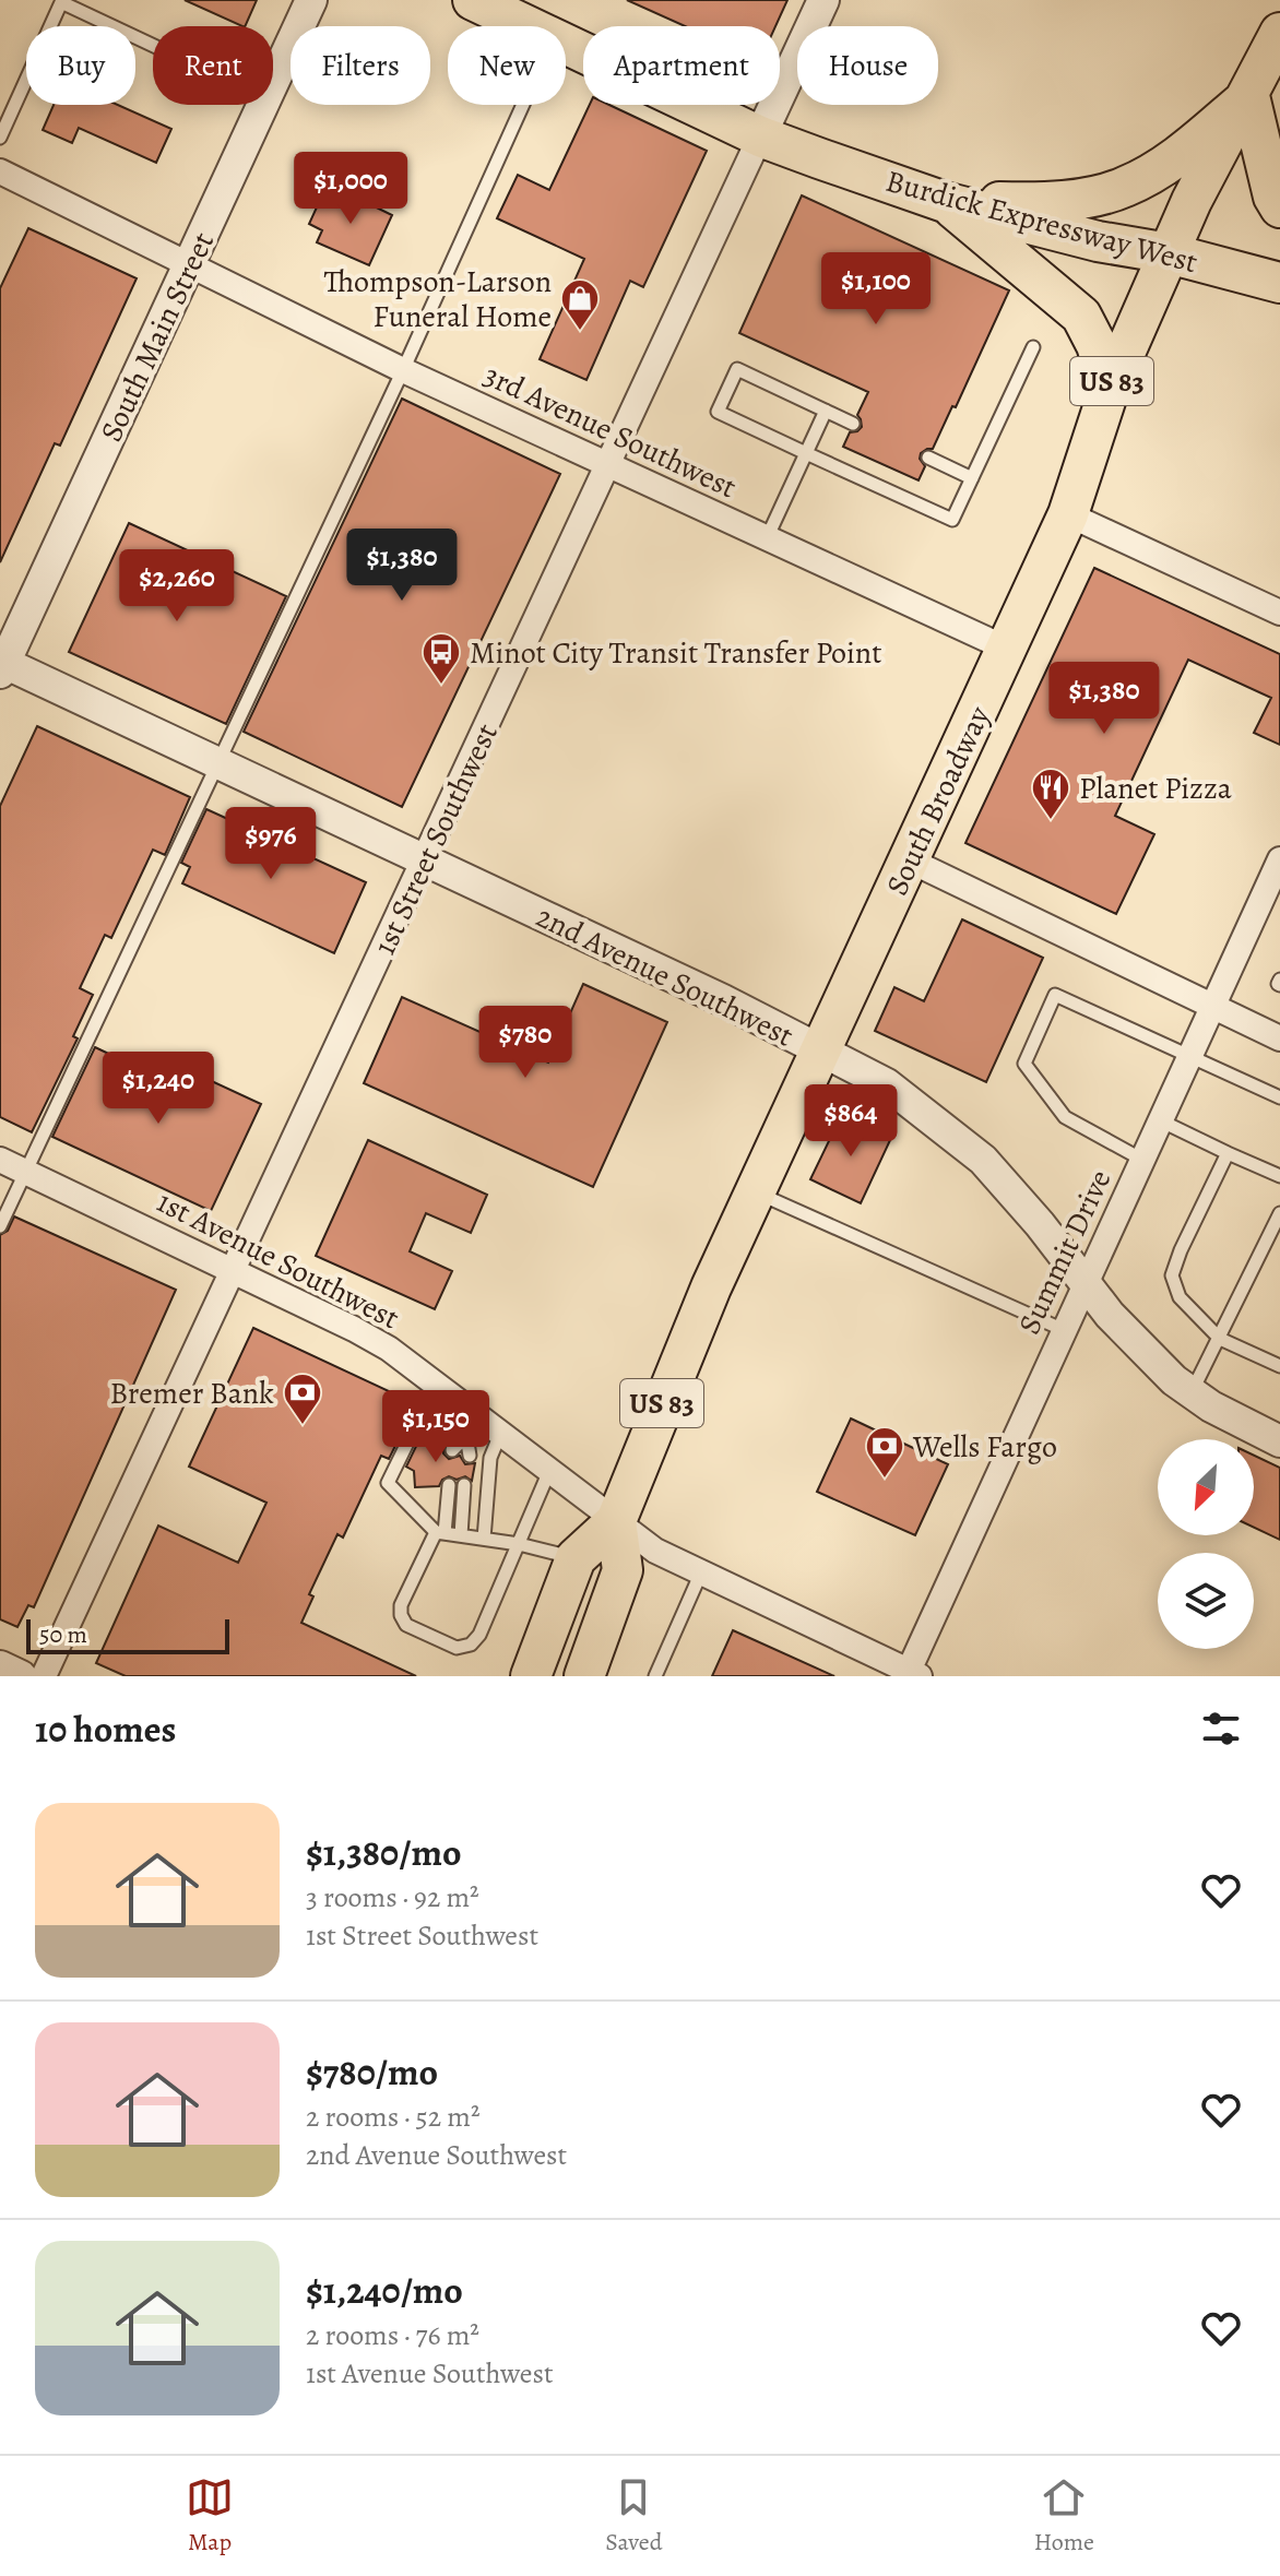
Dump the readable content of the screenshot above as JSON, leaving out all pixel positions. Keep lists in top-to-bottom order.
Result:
{
  "streets": {
    "main road": ["Burdick Expressway West", "US 83", "South Broadway"],
    "street": [
      "South Main Street",
      "3rd Avenue Southwest",
      "1st Street Southwest",
      "2nd Avenue Southwest",
      "Summit Drive",
      "1st Avenue Southwest"
    ]
  },
  "crossings": [
    ["Burdick Expressway West", "South Broadway"],
    ["Burdick Expressway West", "1st Street Southwest"],
    ["South Main Street", "3rd Avenue Southwest"],
    ["South Main Street", "2nd Avenue Southwest"],
    ["3rd Avenue Southwest", "South Broadway"],
    ["3rd Avenue Southwest", "1st Street Southwest"],
    ["South Broadway", "2nd Avenue Southwest"],
    ["South Broadway", "1st Avenue Southwest"],
    ["1st Street Southwest", "2nd Avenue Southwest"],
    ["1st Street Southwest", "1st Avenue Southwest"],
    ["2nd Avenue Southwest", "Summit Drive"],
    ["Summit Drive", "1st Avenue Southwest"]
  ],
  "places": {
    "shop": ["Thompson-Larson Funeral Home"],
    "bus stop": ["Minot City Transit Transfer Point"],
    "restaurant": ["Planet Pizza"],
    "bank": ["Bremer Bank", "Wells Fargo"]
  },
  "scale_bar": "50 m",
  "north": "bottom left",
  "page": {
    "chip": [
      "Buy",
      "Rent",
      "Filters",
      "New",
      "Apartment",
      "House"
    ],
    "price": [
      "$1,000",
      "$1,100",
      "$1,380",
      "$2,260",
      "$1,380",
      "$976",
      "$780",
      "$1,240",
      "$864",
      "$1,150"
    ],
    "scale": "50 m",
    "heading": "10 homes",
    "list": [
      {
        "name": "$1,380/mo",
        "note": "3 rooms · 92 m² · 1st Street Southwest"
      },
      {
        "name": "$780/mo",
        "note": "2 rooms · 52 m² · 2nd Avenue Southwest"
      },
      {
        "name": "$1,240/mo",
        "note": "2 rooms · 76 m² · 1st Avenue Southwest"
      }
    ],
    "tabs": ["Map", "Saved", "Home"]
  }
}
